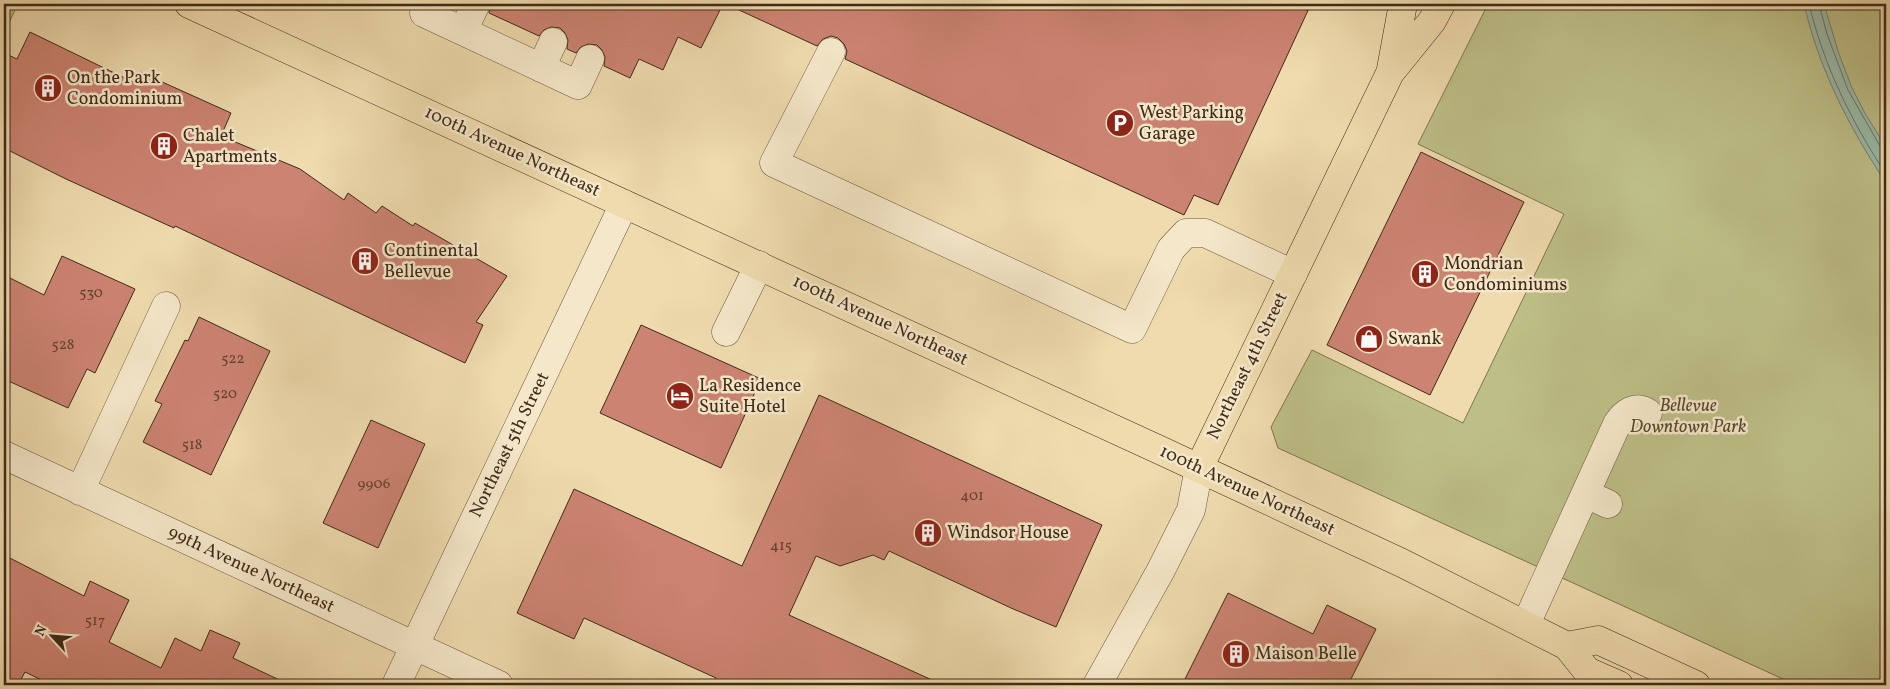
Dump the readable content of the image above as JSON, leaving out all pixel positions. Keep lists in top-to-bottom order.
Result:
{
  "streets": {
    "main road": ["100th Avenue Northeast", "Northeast 4th Street"],
    "street": ["Northeast 5th Street", "99th Avenue Northeast"]
  },
  "crossings": [
    ["100th Avenue Northeast", "Northeast 4th Street"],
    ["100th Avenue Northeast", "Northeast 5th Street"],
    ["Northeast 5th Street", "99th Avenue Northeast"]
  ],
  "parks": ["Bellevue Downtown Park"],
  "places": {
    "building": [
      "On the Park Condominium",
      "Chalet Apartments",
      "Continental Bellevue",
      "Mondrian Condominiums",
      "Windsor House",
      "Maison Belle"
    ],
    "parking": ["West Parking Garage"],
    "shop": ["Swank"],
    "hotel": ["La Residence Suite Hotel"]
  },
  "house_numbers": [
    "530",
    "528",
    "522",
    "520",
    "518",
    "9906",
    "401",
    "415",
    "517"
  ],
  "north": "top left"
}
